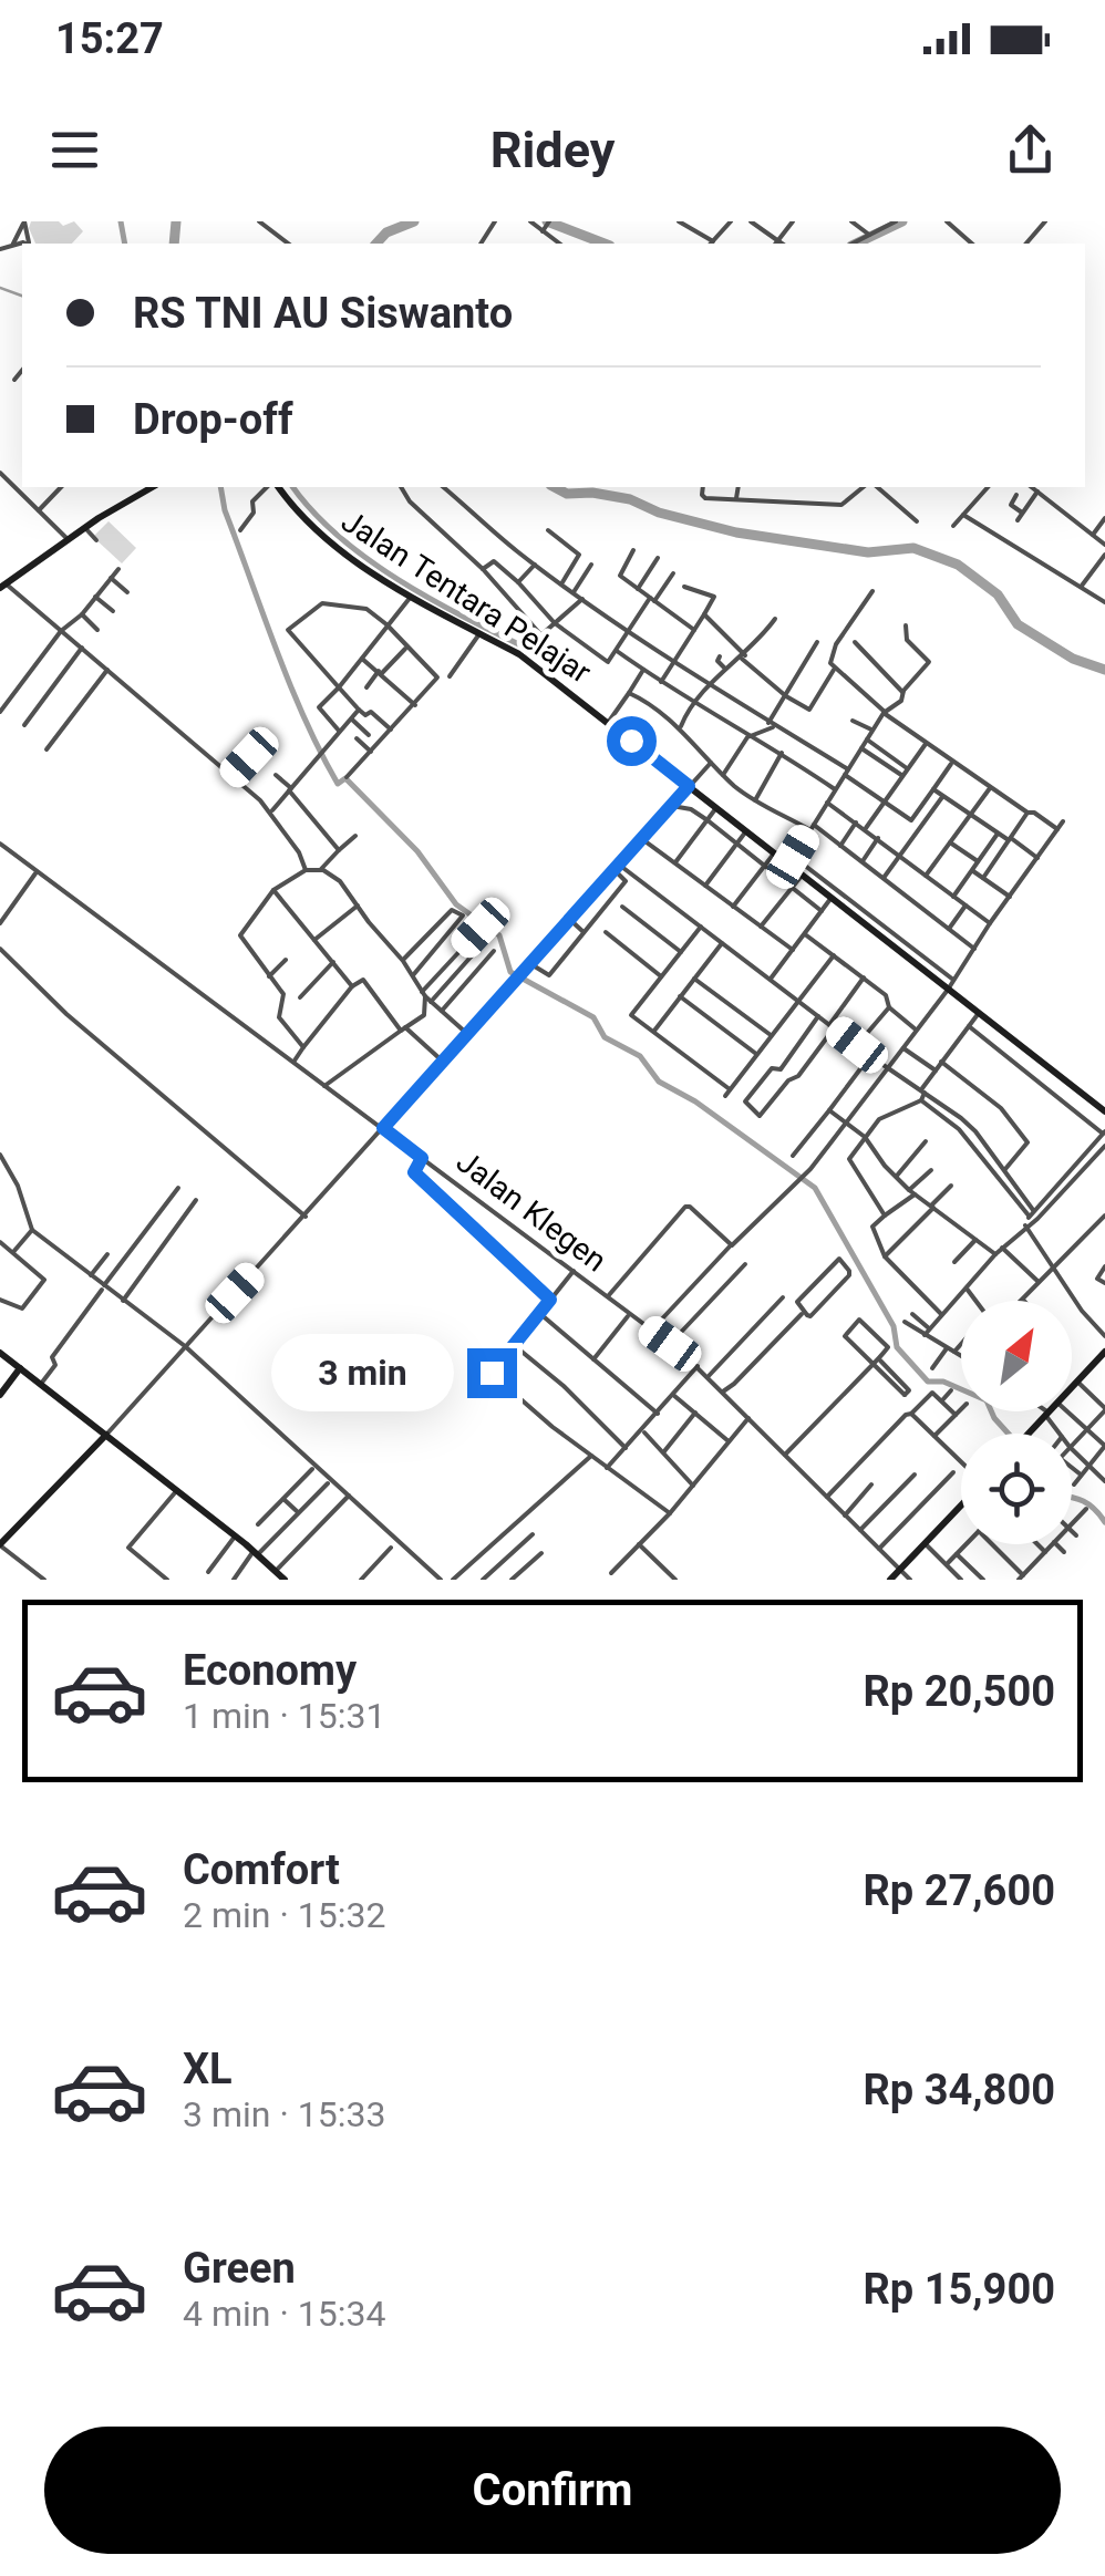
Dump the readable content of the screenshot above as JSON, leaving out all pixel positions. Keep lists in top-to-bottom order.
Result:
{
  "streets": {
    "main road": ["Jalan Tentara Pelajar"],
    "street": ["Jalan Klegen"]
  },
  "north": "top right",
  "page": {
    "status": "15:27",
    "header": "Ridey",
    "banner": ["RS TNI AU Siswanto", "Drop-off"],
    "bubble": "3 min",
    "list": [
      {
        "name": "Economy",
        "note": "1 min · 15:31",
        "value": "Rp 20,500"
      },
      {
        "name": "Comfort",
        "note": "2 min · 15:32",
        "value": "Rp 27,600"
      },
      {
        "name": "XL",
        "note": "3 min · 15:33",
        "value": "Rp 34,800"
      },
      {
        "name": "Green",
        "note": "4 min · 15:34",
        "value": "Rp 15,900"
      }
    ],
    "buttons": "Confirm"
  }
}
